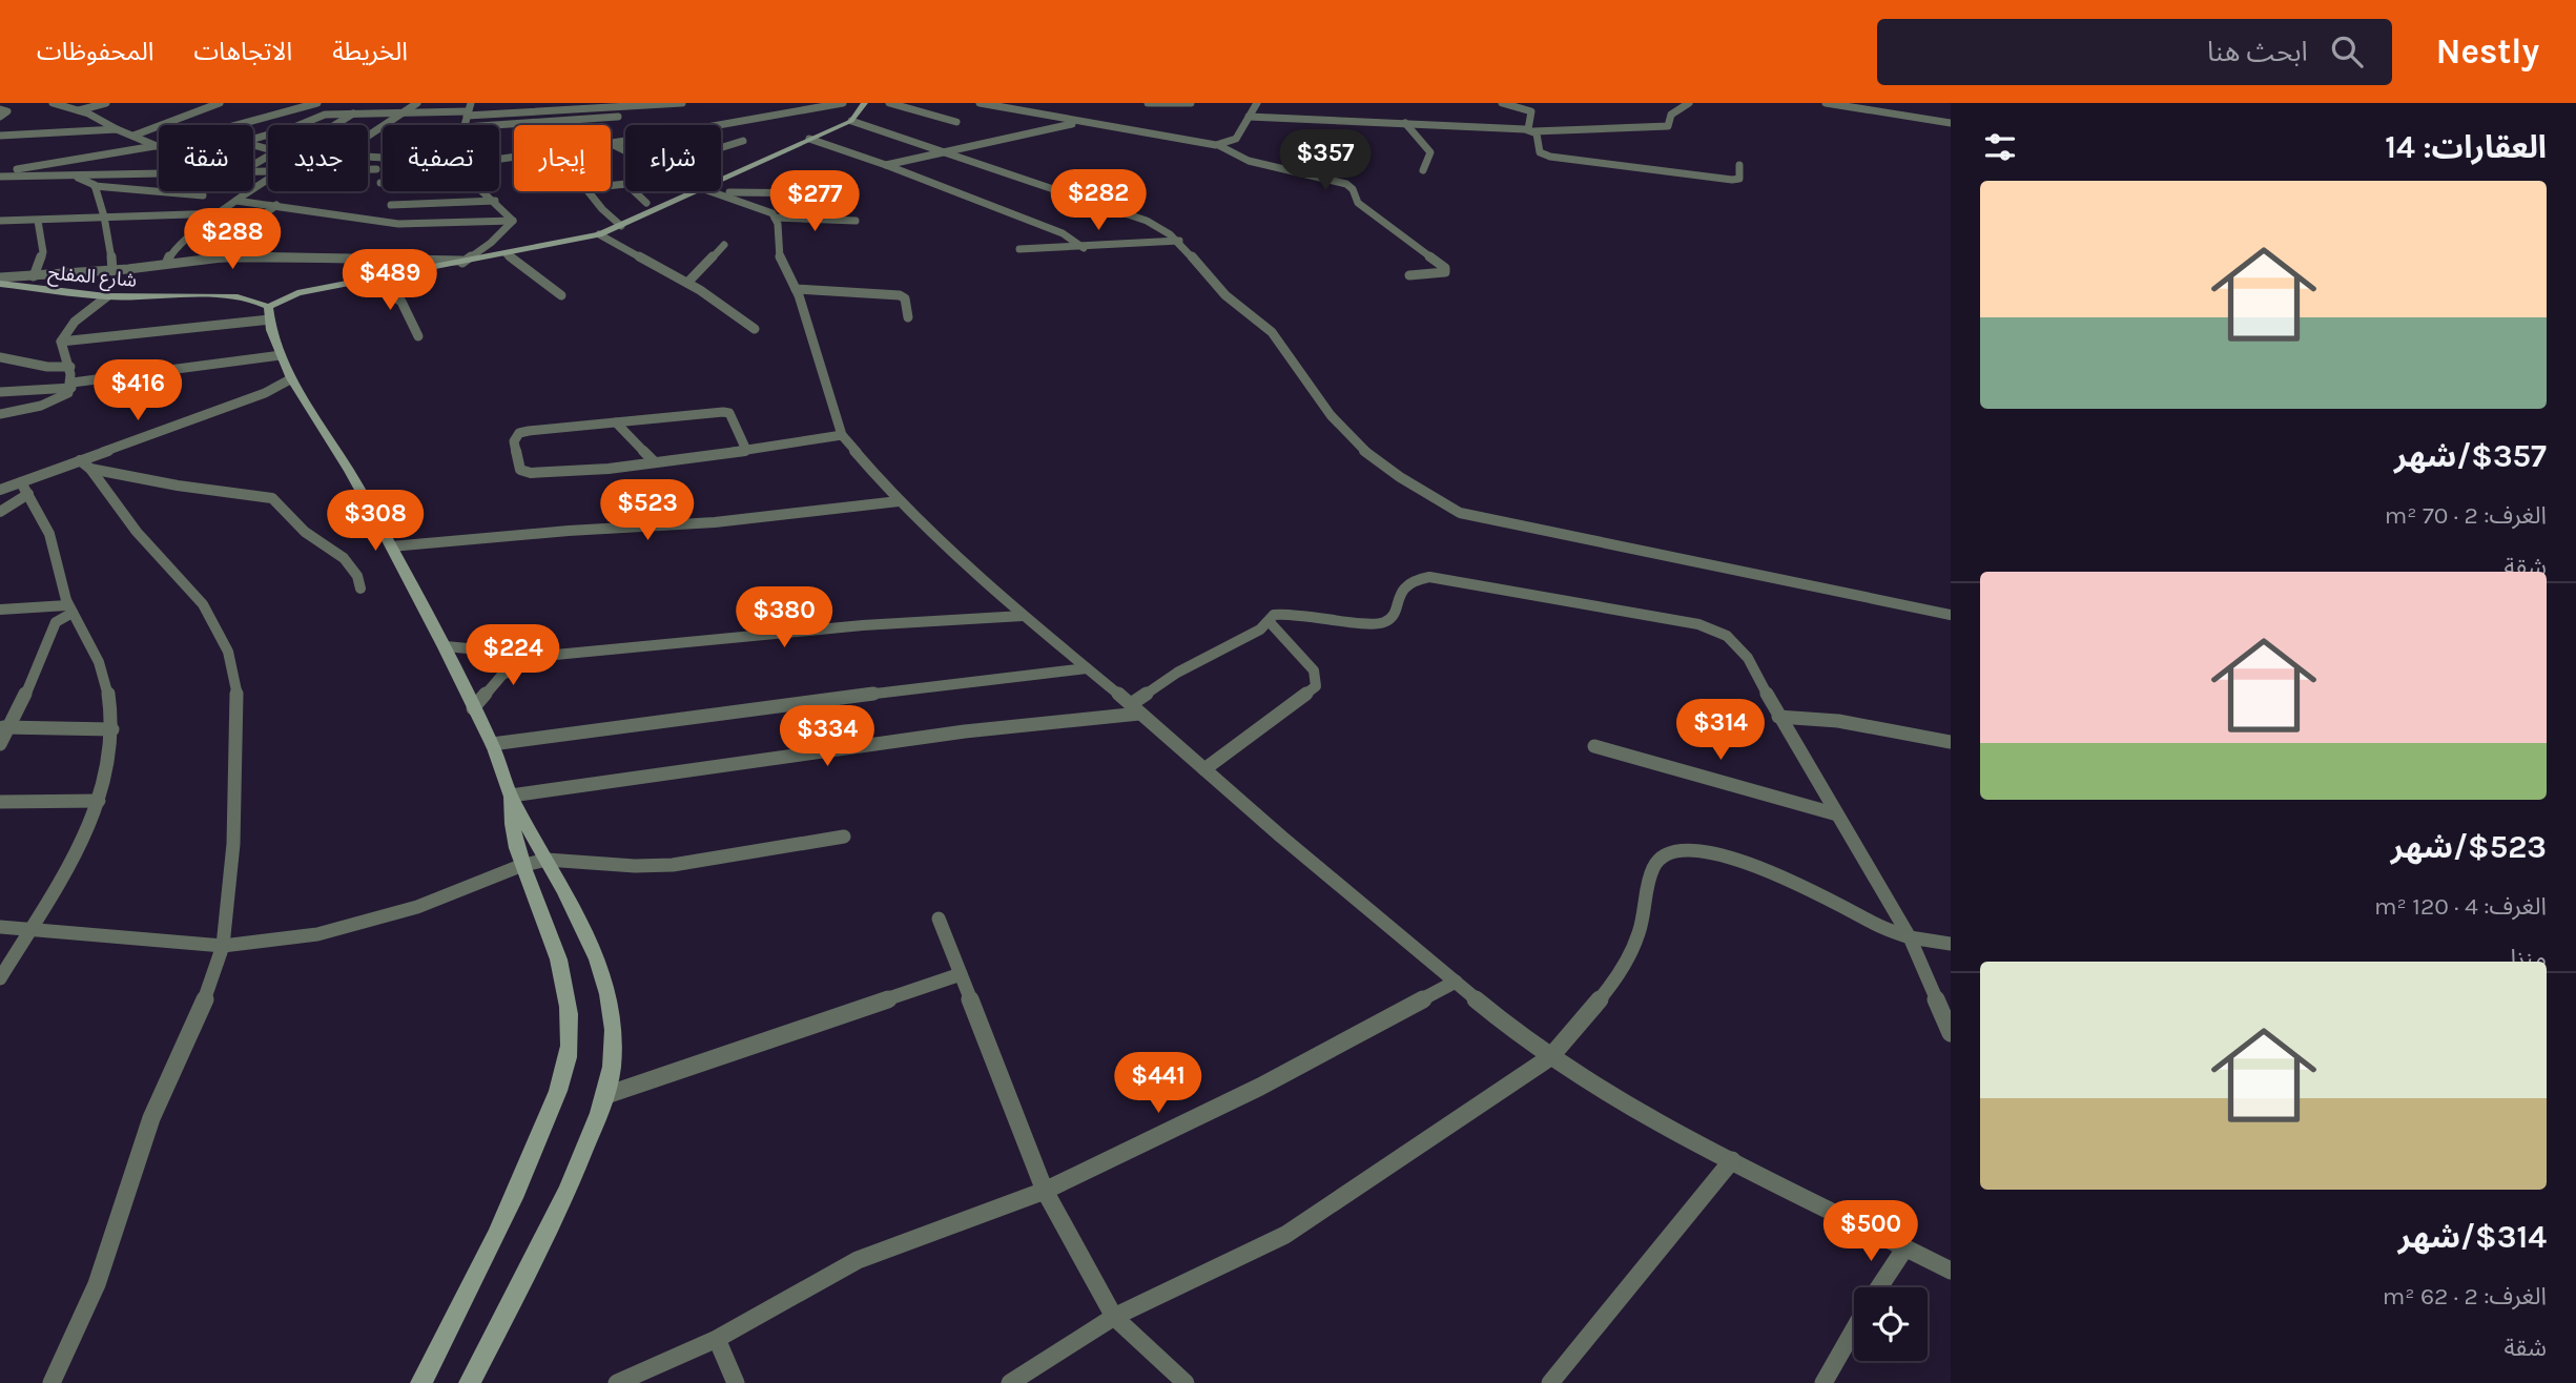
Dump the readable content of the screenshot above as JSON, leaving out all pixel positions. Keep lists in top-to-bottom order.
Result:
{
  "streets": {
    "street": ["شارع المفلح"]
  },
  "page": {
    "header": "Nestly",
    "search": "ابحث هنا",
    "nav": ["الخريطة", "الاتجاهات", "المحفوظات"],
    "heading": "العقارات: 14",
    "chip": [
      "شراء",
      "إيجار",
      "تصفية",
      "جديد",
      "شقة"
    ],
    "price": [
      "$357",
      "$282",
      "$277",
      "$288",
      "$489",
      "$416",
      "$523",
      "$308",
      "$380",
      "$224",
      "$314",
      "$334",
      "$441",
      "$500"
    ],
    "list": [
      {
        "name": "$357/شهر",
        "note": "الغرف: 2 · 70 m² · شقة"
      },
      {
        "name": "$523/شهر",
        "note": "الغرف: 4 · 120 m² · منزل"
      },
      {
        "name": "$314/شهر",
        "note": "الغرف: 2 · 62 m² · شقة"
      }
    ]
  }
}
